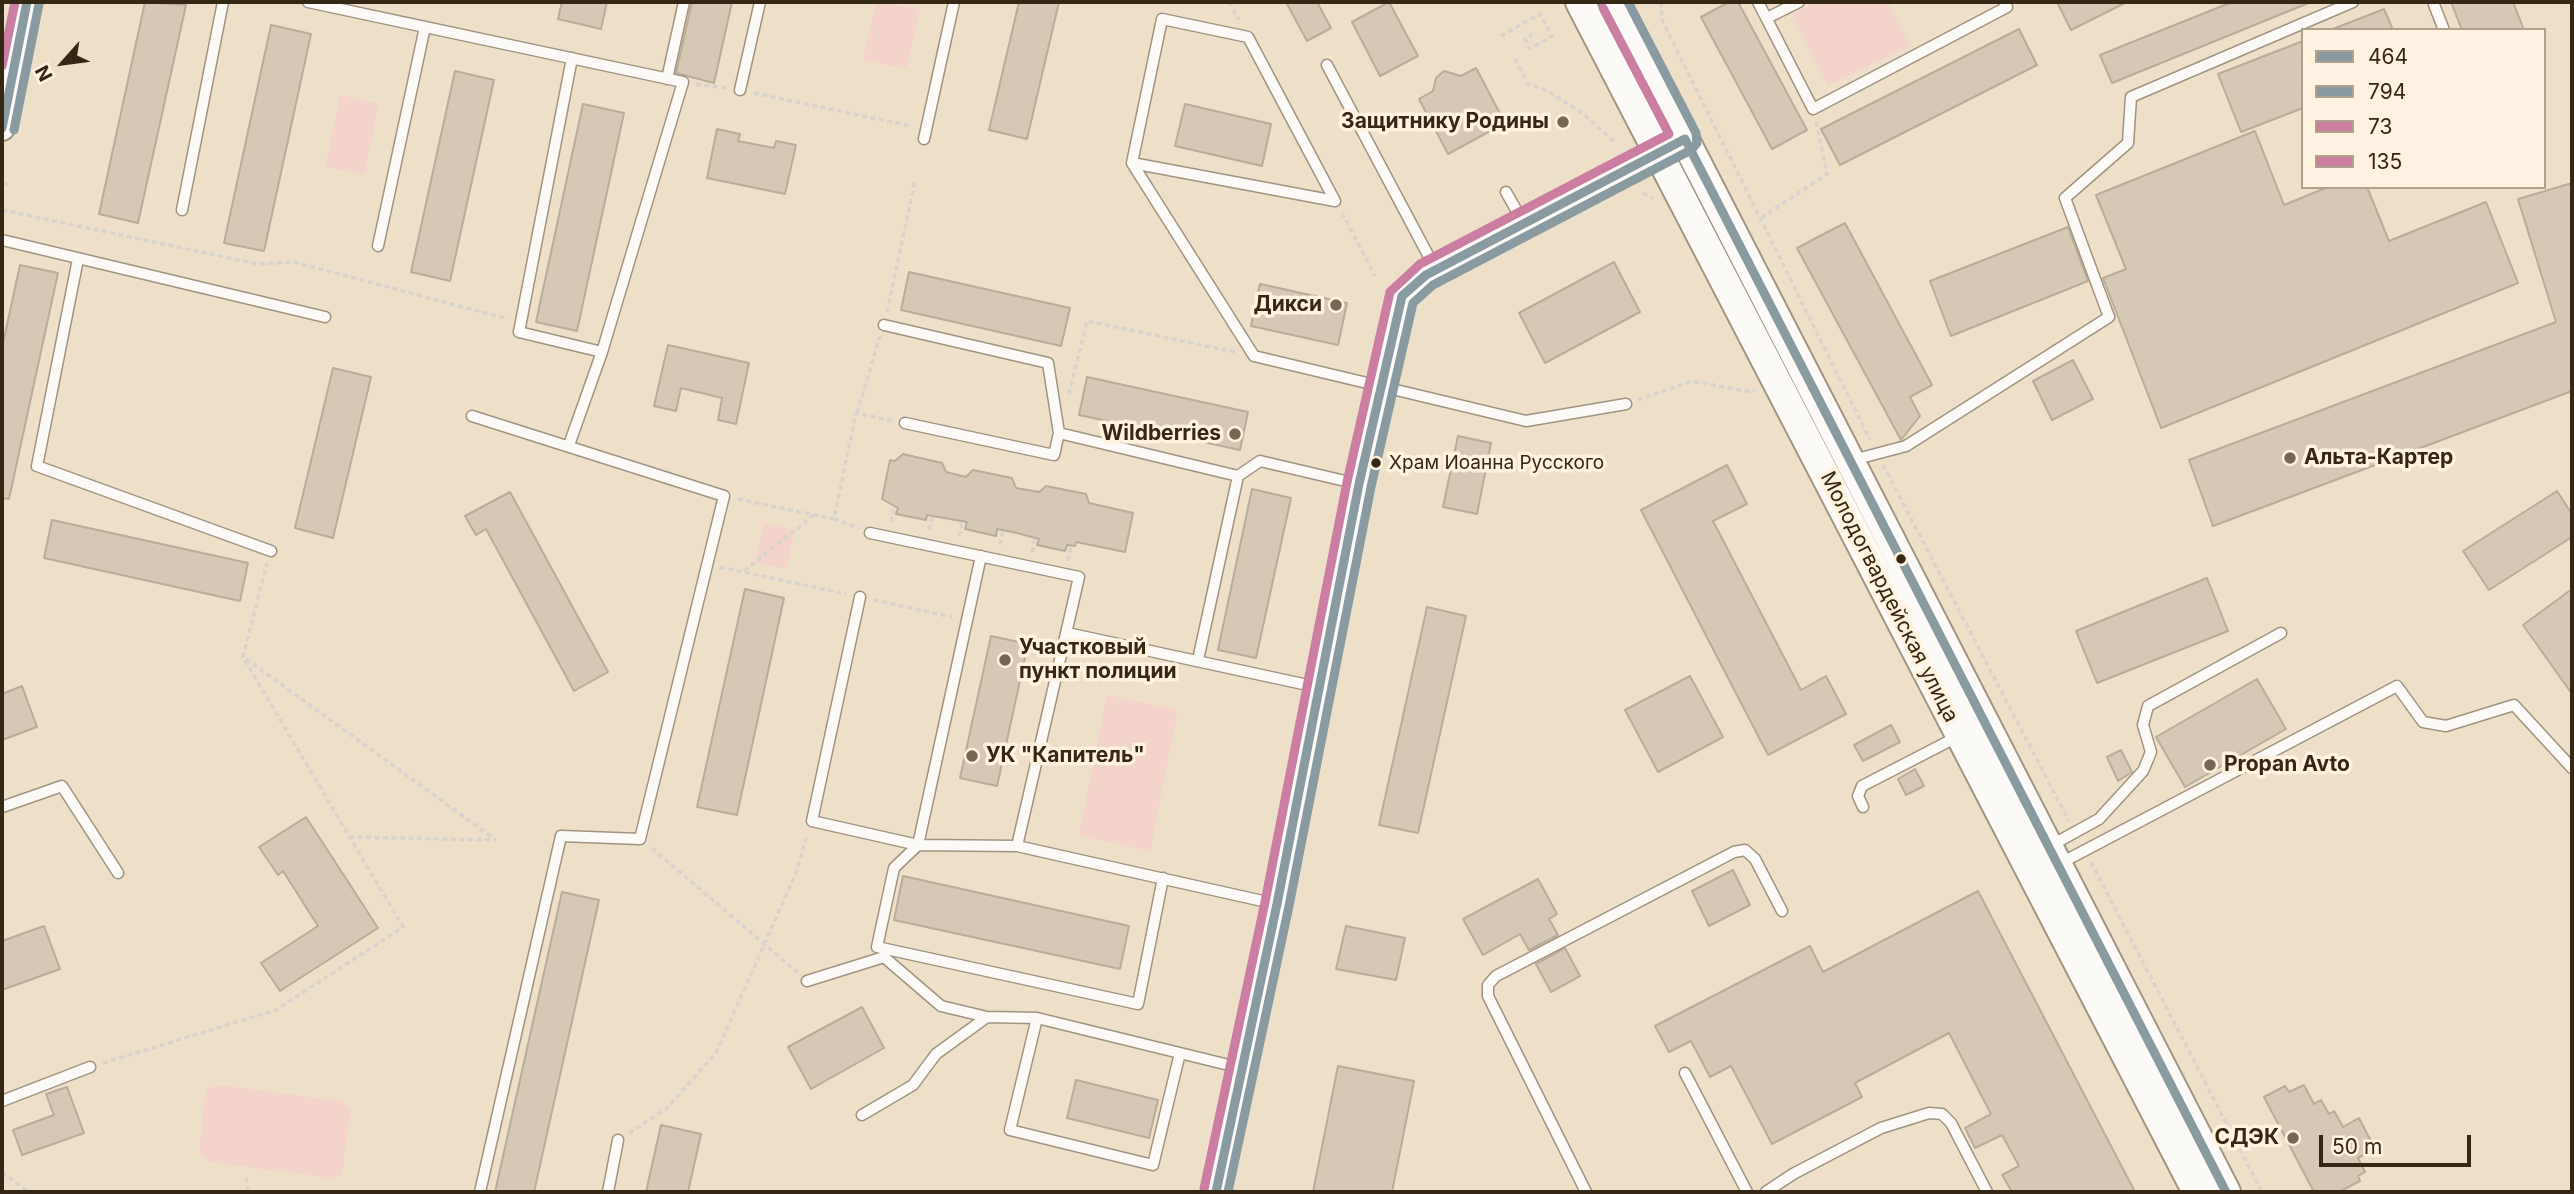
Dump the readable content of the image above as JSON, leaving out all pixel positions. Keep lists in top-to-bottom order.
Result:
{
  "streets": {
    "main road": ["Молодогвардейская улица"]
  },
  "places": [
    "Защитнику Родины",
    "Дикси",
    "Wildberries",
    "Альта-Картер",
    "Храм Иоанна Русского",
    "Участковый пункт полиции",
    "УК \"Капитель\"",
    "Propan Avto",
    "СДЭК"
  ],
  "lines": [
    "transit line 464",
    "transit line 794",
    "transit line 135",
    "transit line 73"
  ],
  "legend": [
    "464",
    "794",
    "73",
    "135"
  ],
  "scale_bar": "50 m",
  "north": "bottom left"
}
